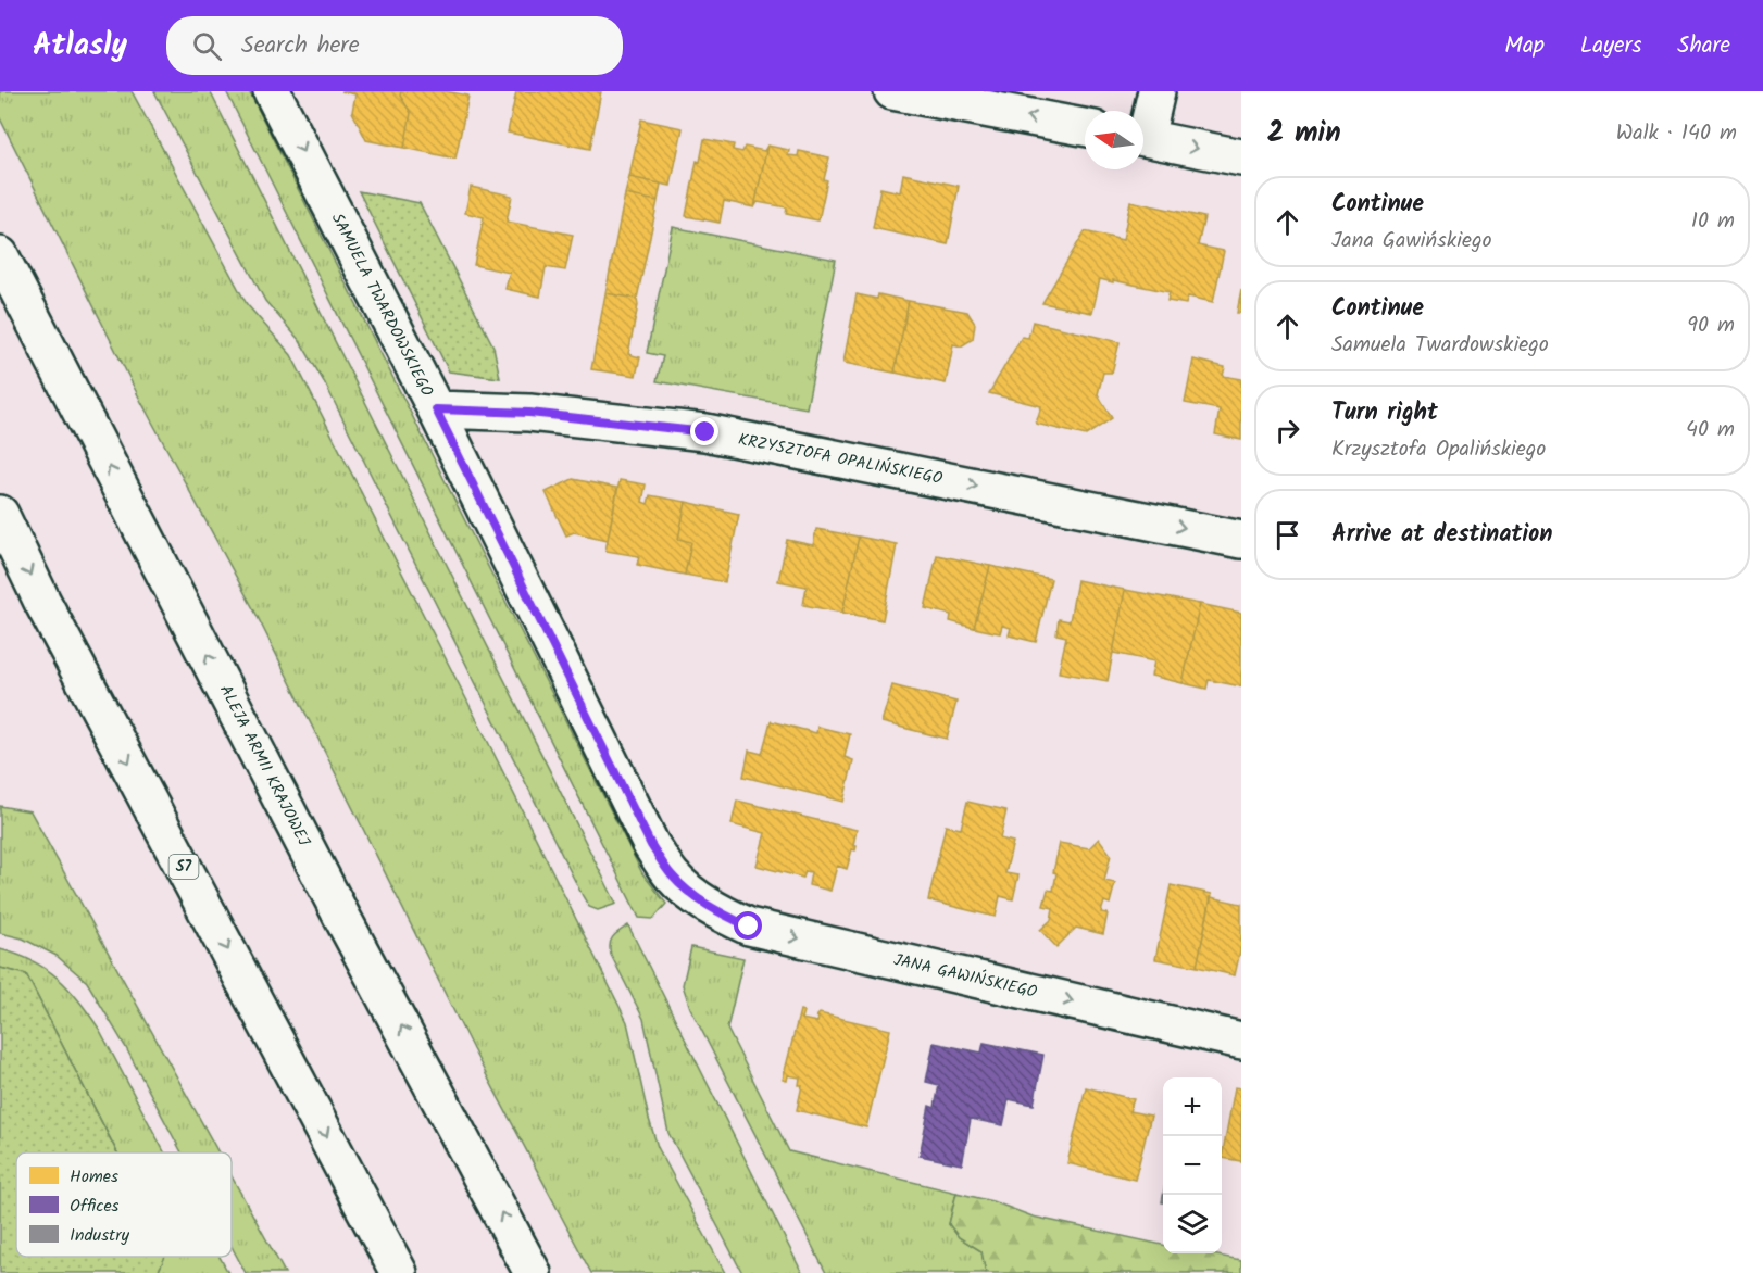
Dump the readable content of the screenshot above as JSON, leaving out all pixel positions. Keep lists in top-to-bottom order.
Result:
{
  "streets": {
    "main road": [
      "SAMUELA TWARDOWSKIEGO",
      "KRZYSZTOFA OPALIŃSKIEGO",
      "ALEJA ARMII KRAJOWEJ",
      "S7",
      "JANA GAWIŃSKIEGO"
    ]
  },
  "crossings": [
    ["SAMUELA TWARDOWSKIEGO", "KRZYSZTOFA OPALIŃSKIEGO"],
    ["SAMUELA TWARDOWSKIEGO", "JANA GAWIŃSKIEGO"]
  ],
  "one_way": ["SAMUELA TWARDOWSKIEGO", "KRZYSZTOFA OPALIŃSKIEGO", "JANA GAWIŃSKIEGO"],
  "legend": ["Homes", "Offices", "Industry"],
  "north": "left",
  "page": {
    "header": "Atlasly",
    "search": "Search here",
    "nav": ["Map", "Layers", "Share"],
    "heading": ["2 min", "Walk · 140 m"],
    "list": [
      ["Continue", "Jana Gawińskiego", "10 m"],
      ["Continue", "Samuela Twardowskiego", "90 m"],
      ["Turn right", "Krzysztofa Opalińskiego", "40 m"],
      "Arrive at destination"
    ],
    "map_buttons": ["+", "−"]
  }
}
